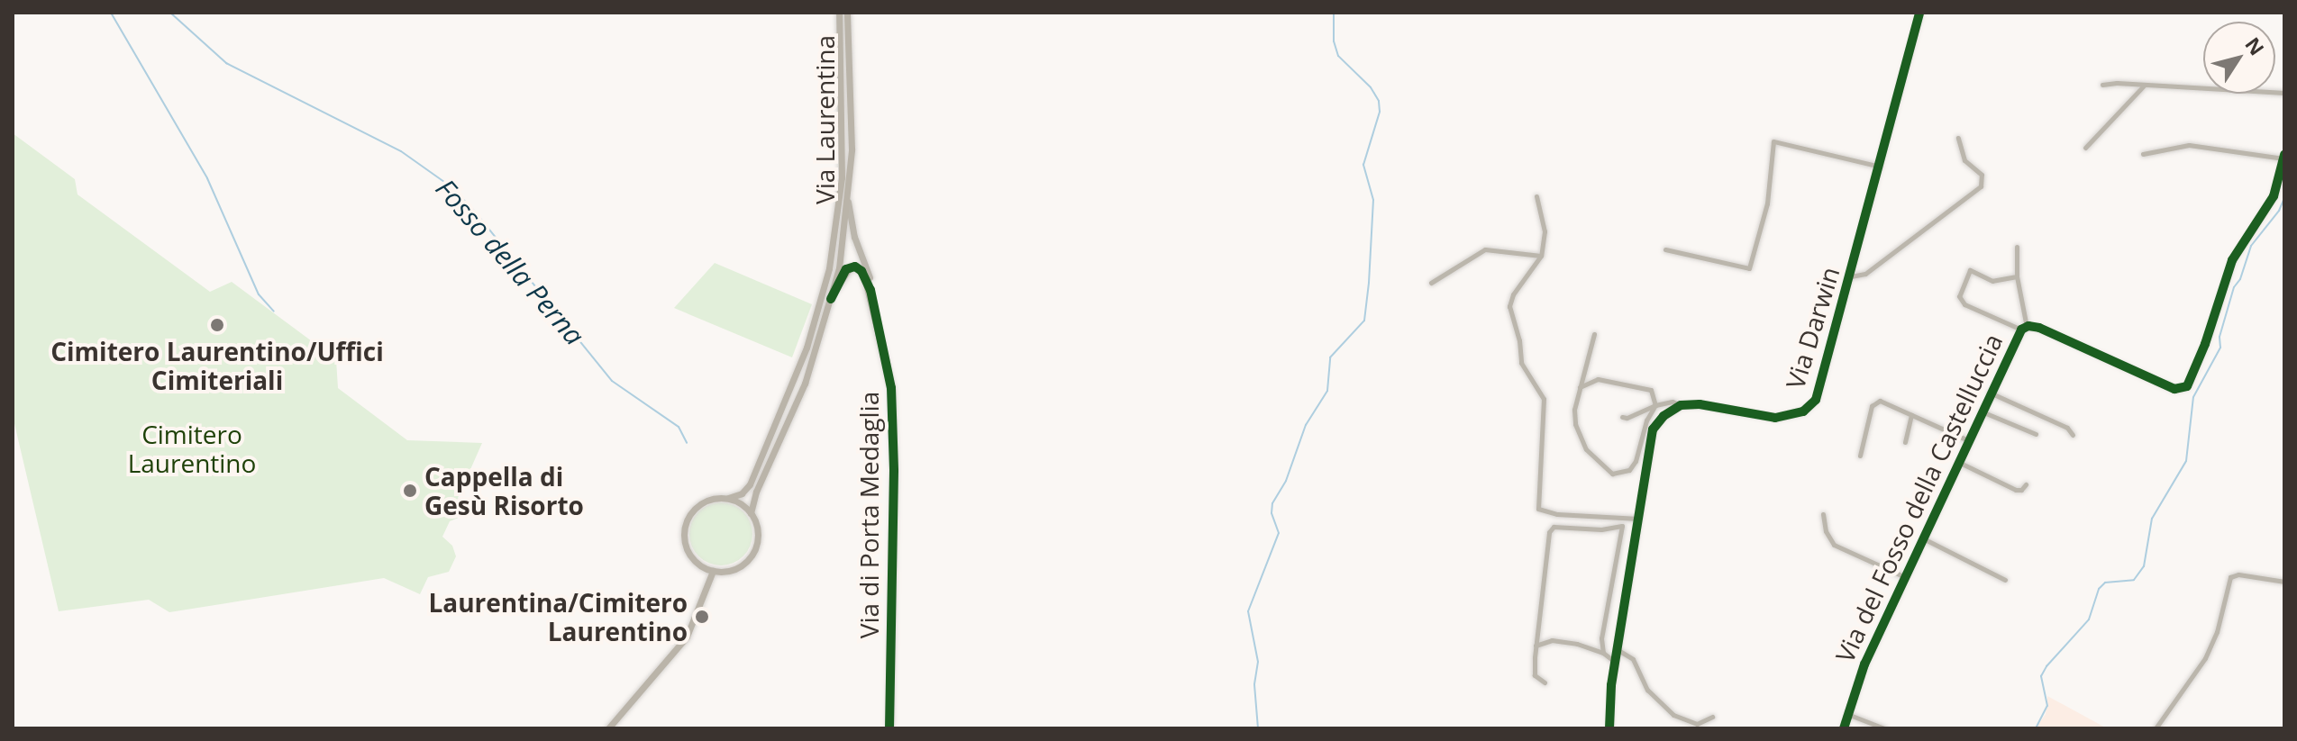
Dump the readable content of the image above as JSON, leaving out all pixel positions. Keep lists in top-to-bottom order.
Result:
{
  "streets": {
    "main road": ["Via Laurentina"],
    "street": ["Via Darwin", "Via del Fosso della Castelluccia", "Via di Porta Medaglia"]
  },
  "crossings": [
    ["Via Laurentina", "Via di Porta Medaglia"]
  ],
  "water": ["Fosso della Perna"],
  "parks": ["Cimitero Laurentino"],
  "places": ["Cimitero Laurentino/Uffici Cimiteriali", "Cappella di Gesù Risorto", "Laurentina/Cimitero Laurentino"],
  "north": "top right"
}
